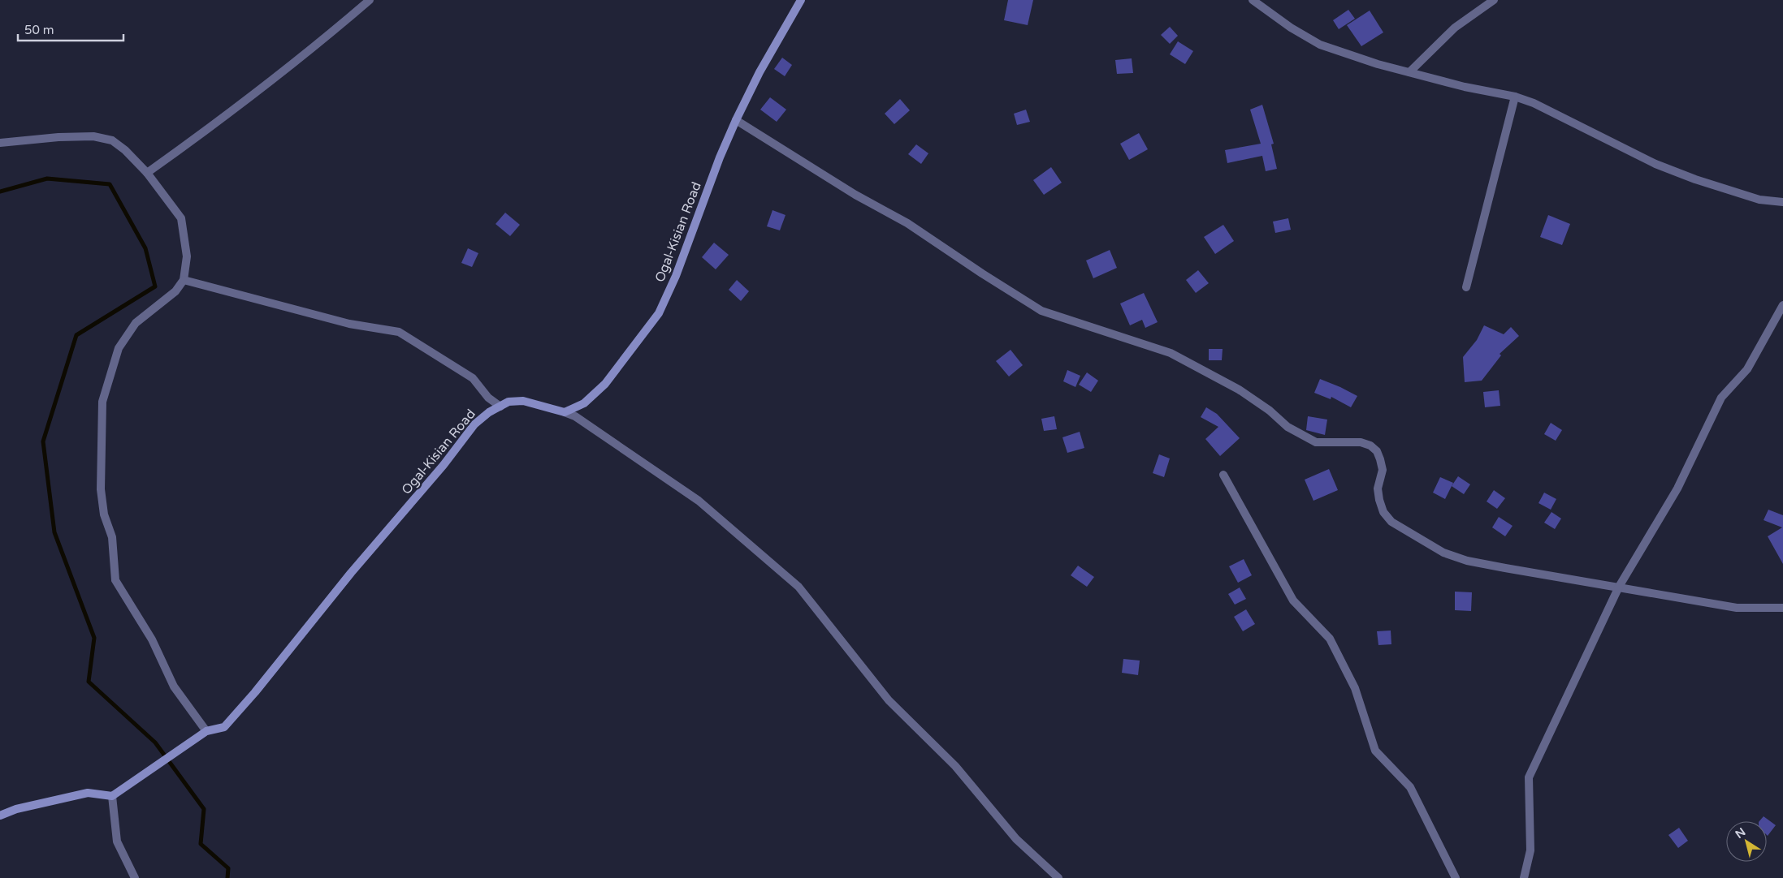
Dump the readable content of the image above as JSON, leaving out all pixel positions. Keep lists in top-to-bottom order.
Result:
{
  "streets": {
    "main road": ["Ogal-Kisian Road"]
  },
  "scale_bar": "50 m",
  "north": "top left"
}
